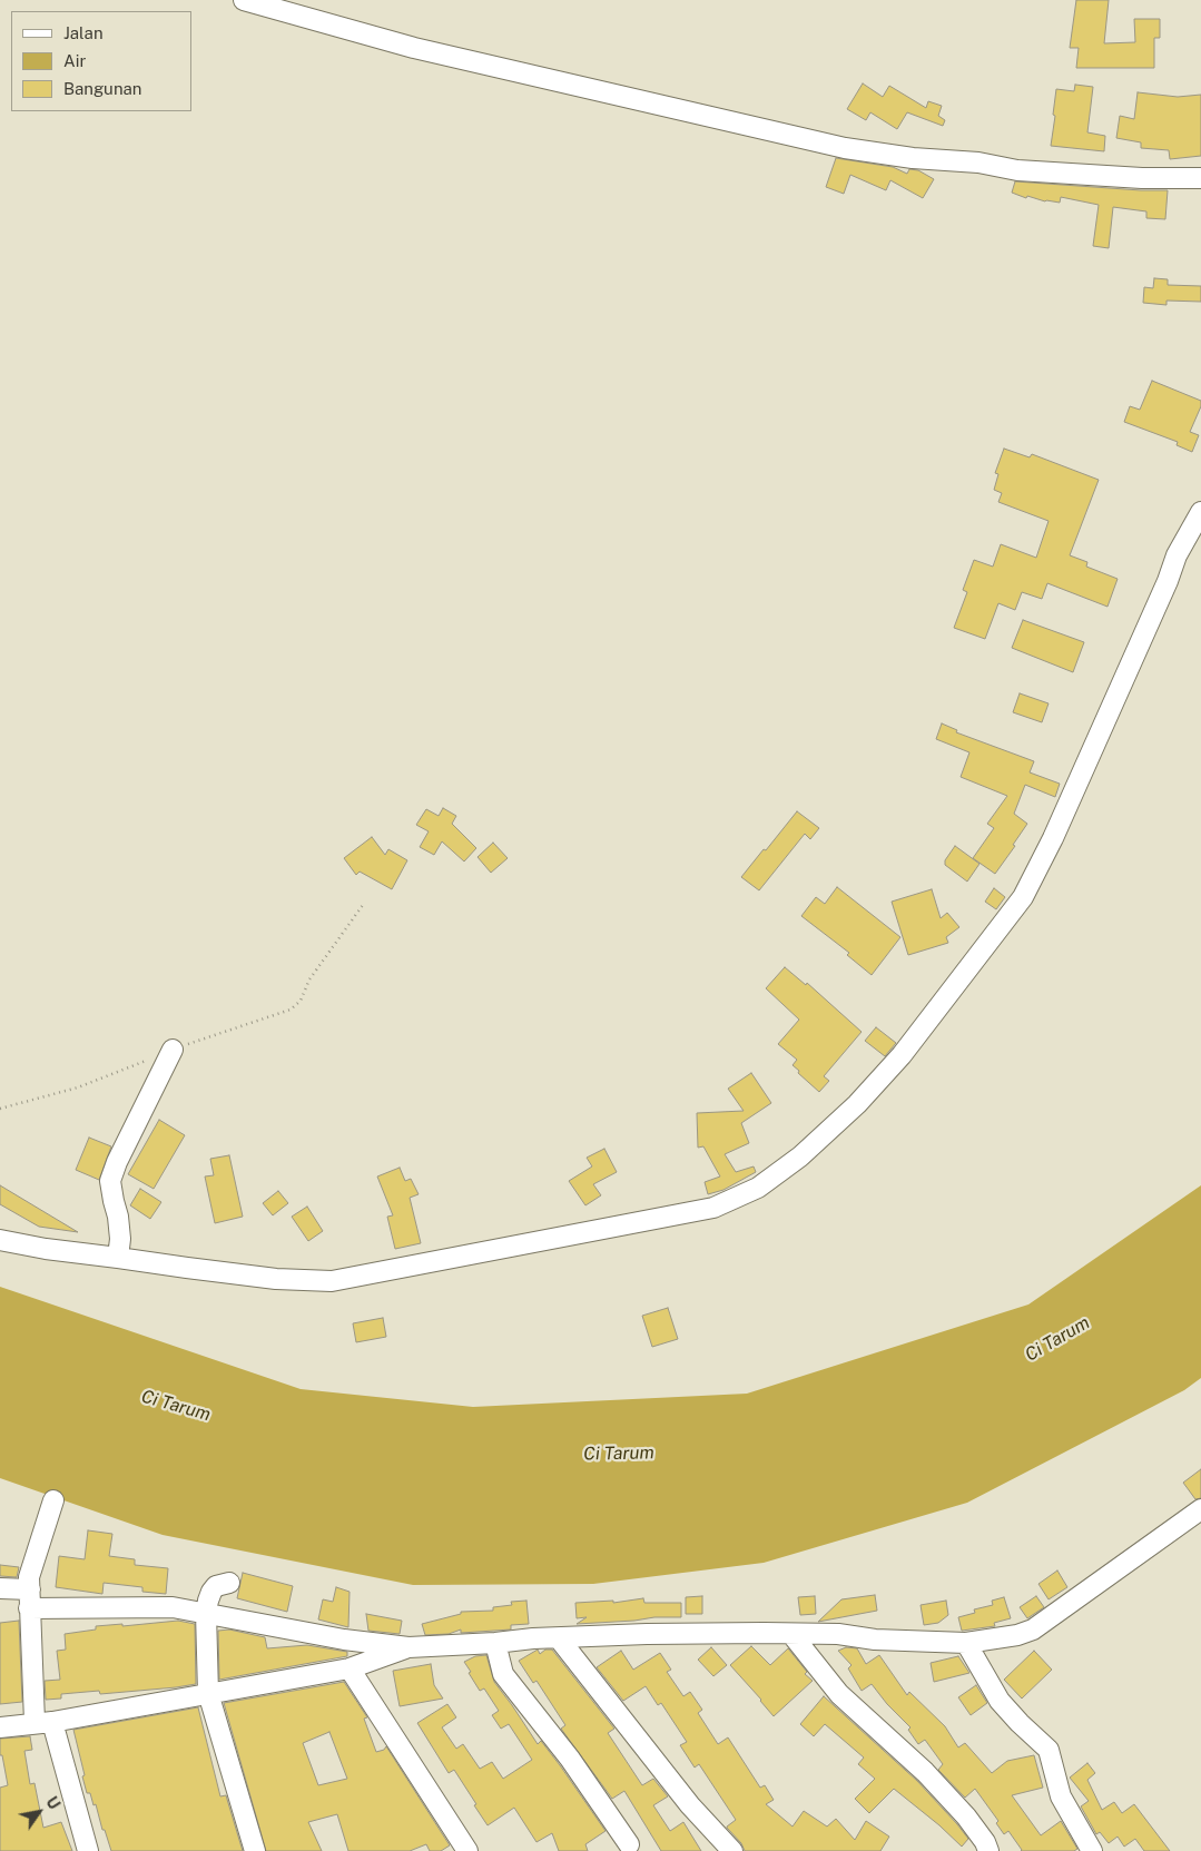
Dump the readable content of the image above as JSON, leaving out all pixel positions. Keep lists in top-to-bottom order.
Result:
{
  "water": ["Ci Tarum"],
  "legend": ["Jalan", "Air", "Bangunan"],
  "north": "top right"
}
